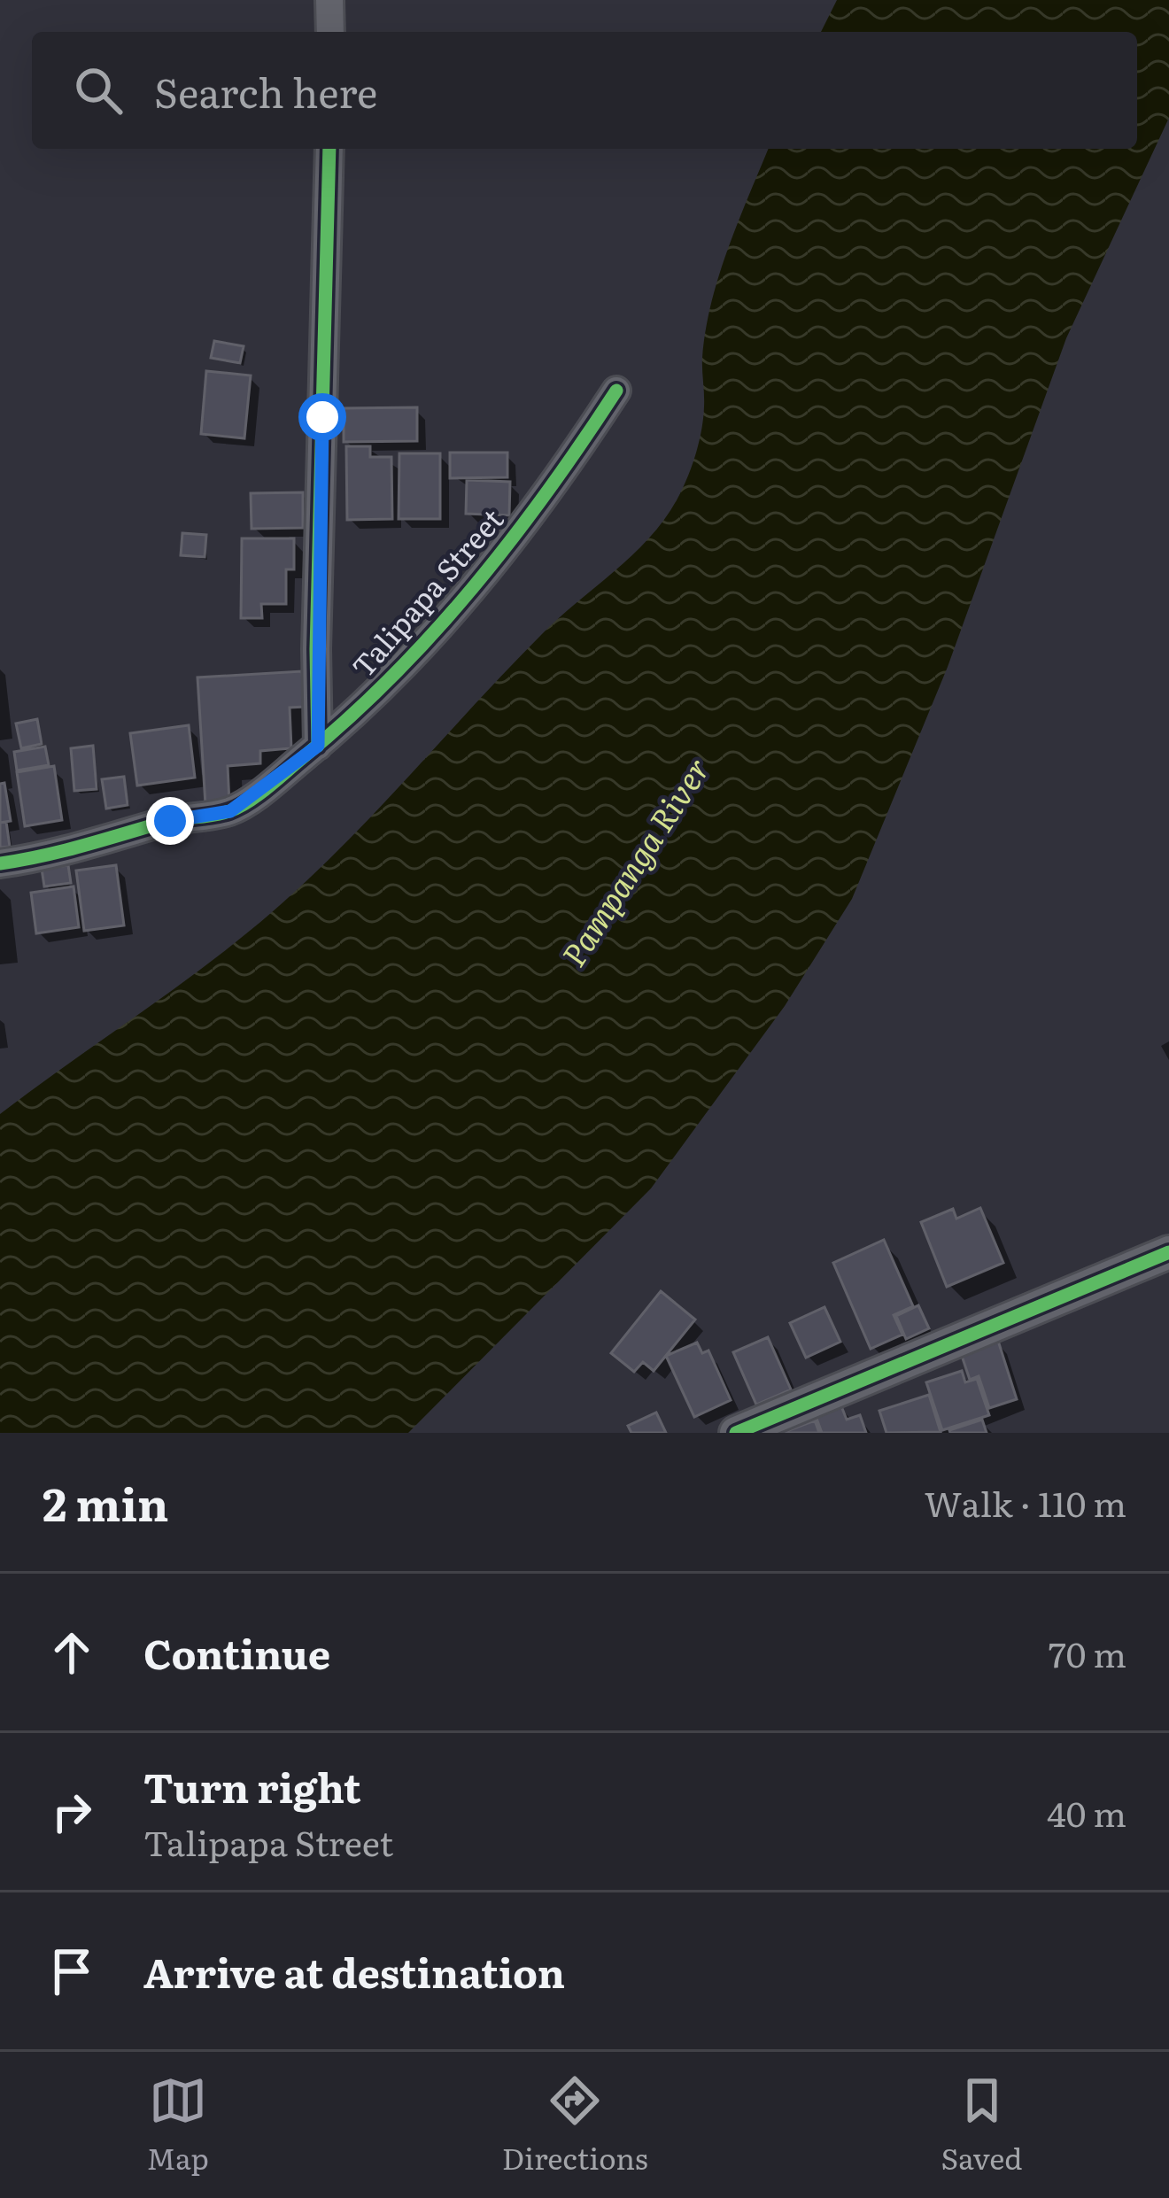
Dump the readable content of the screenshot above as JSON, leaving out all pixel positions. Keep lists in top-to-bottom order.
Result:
{
  "streets": {
    "street": ["Talipapa Street"]
  },
  "water": ["Pampanga River"],
  "page": {
    "search": "Search here",
    "heading": ["2 min", "Walk · 110 m"],
    "list": [
      ["Continue", "70 m"],
      ["Turn right", "Talipapa Street", "40 m"],
      "Arrive at destination"
    ],
    "nav": ["Map", "Directions", "Saved"]
  }
}
